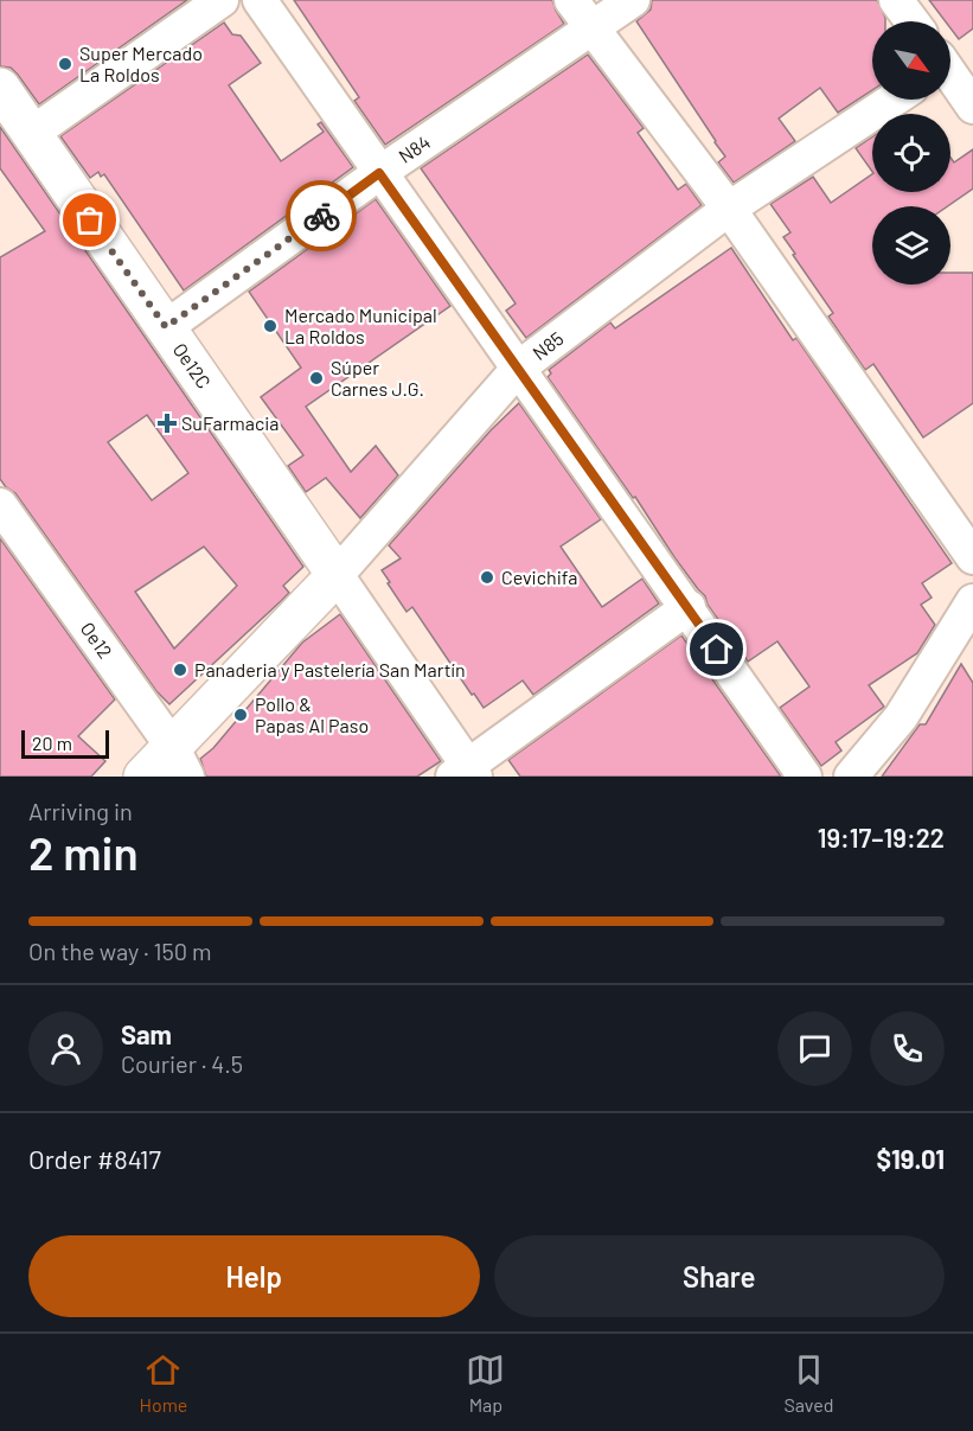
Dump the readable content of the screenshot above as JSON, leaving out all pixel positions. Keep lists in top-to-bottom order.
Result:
{
  "streets": {
    "main road": ["Oe12C"],
    "street": ["N84", "N85", "Oe12"]
  },
  "crossings": [
    ["N84", "Oe12C"],
    ["N85", "Oe12C"]
  ],
  "places": {
    "other": [
      "Super Mercado La Roldos",
      "Mercado Municipal La Roldos",
      "Súper Carnes J.G.",
      "Cevichifa",
      "Panaderia y Pastelería San Martín",
      "Pollo & Papas Al Paso"
    ],
    "health": ["SuFarmacia"]
  },
  "scale_bar": "20 m",
  "north": "bottom right",
  "page": {
    "scale": "20 m",
    "heading": ["2 min", "Arriving in", "19:17–19:22"],
    "panel": [
      "Sam",
      "Courier · 4.5",
      "Order #8417",
      "$19.01"
    ],
    "bar": "On the way · 150 m",
    "buttons": ["Help", "Share"],
    "tabs": ["Home", "Map", "Saved"]
  }
}
